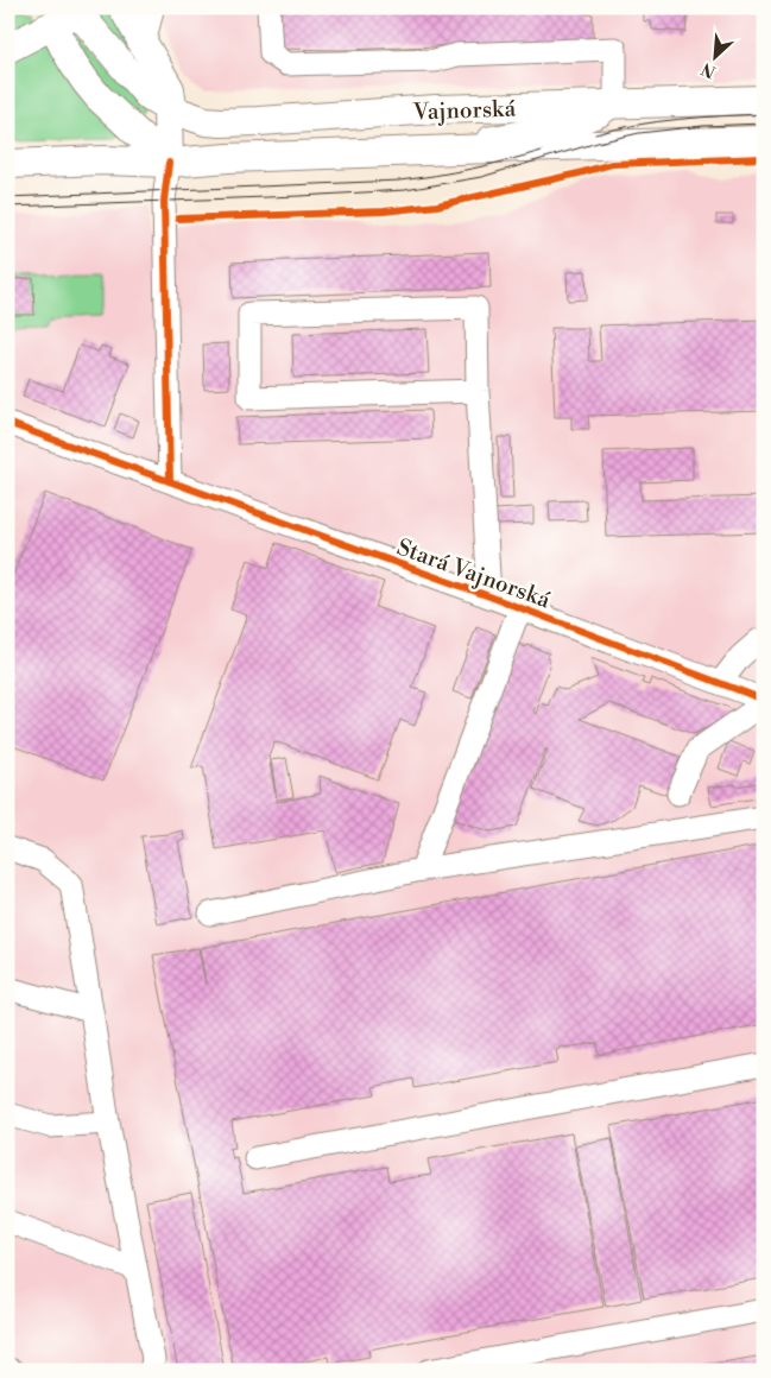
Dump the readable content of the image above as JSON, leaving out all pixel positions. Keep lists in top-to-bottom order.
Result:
{
  "streets": {
    "main road": ["Vajnorská"],
    "street": ["Stará Vajnorská"]
  },
  "north": "bottom left"
}
